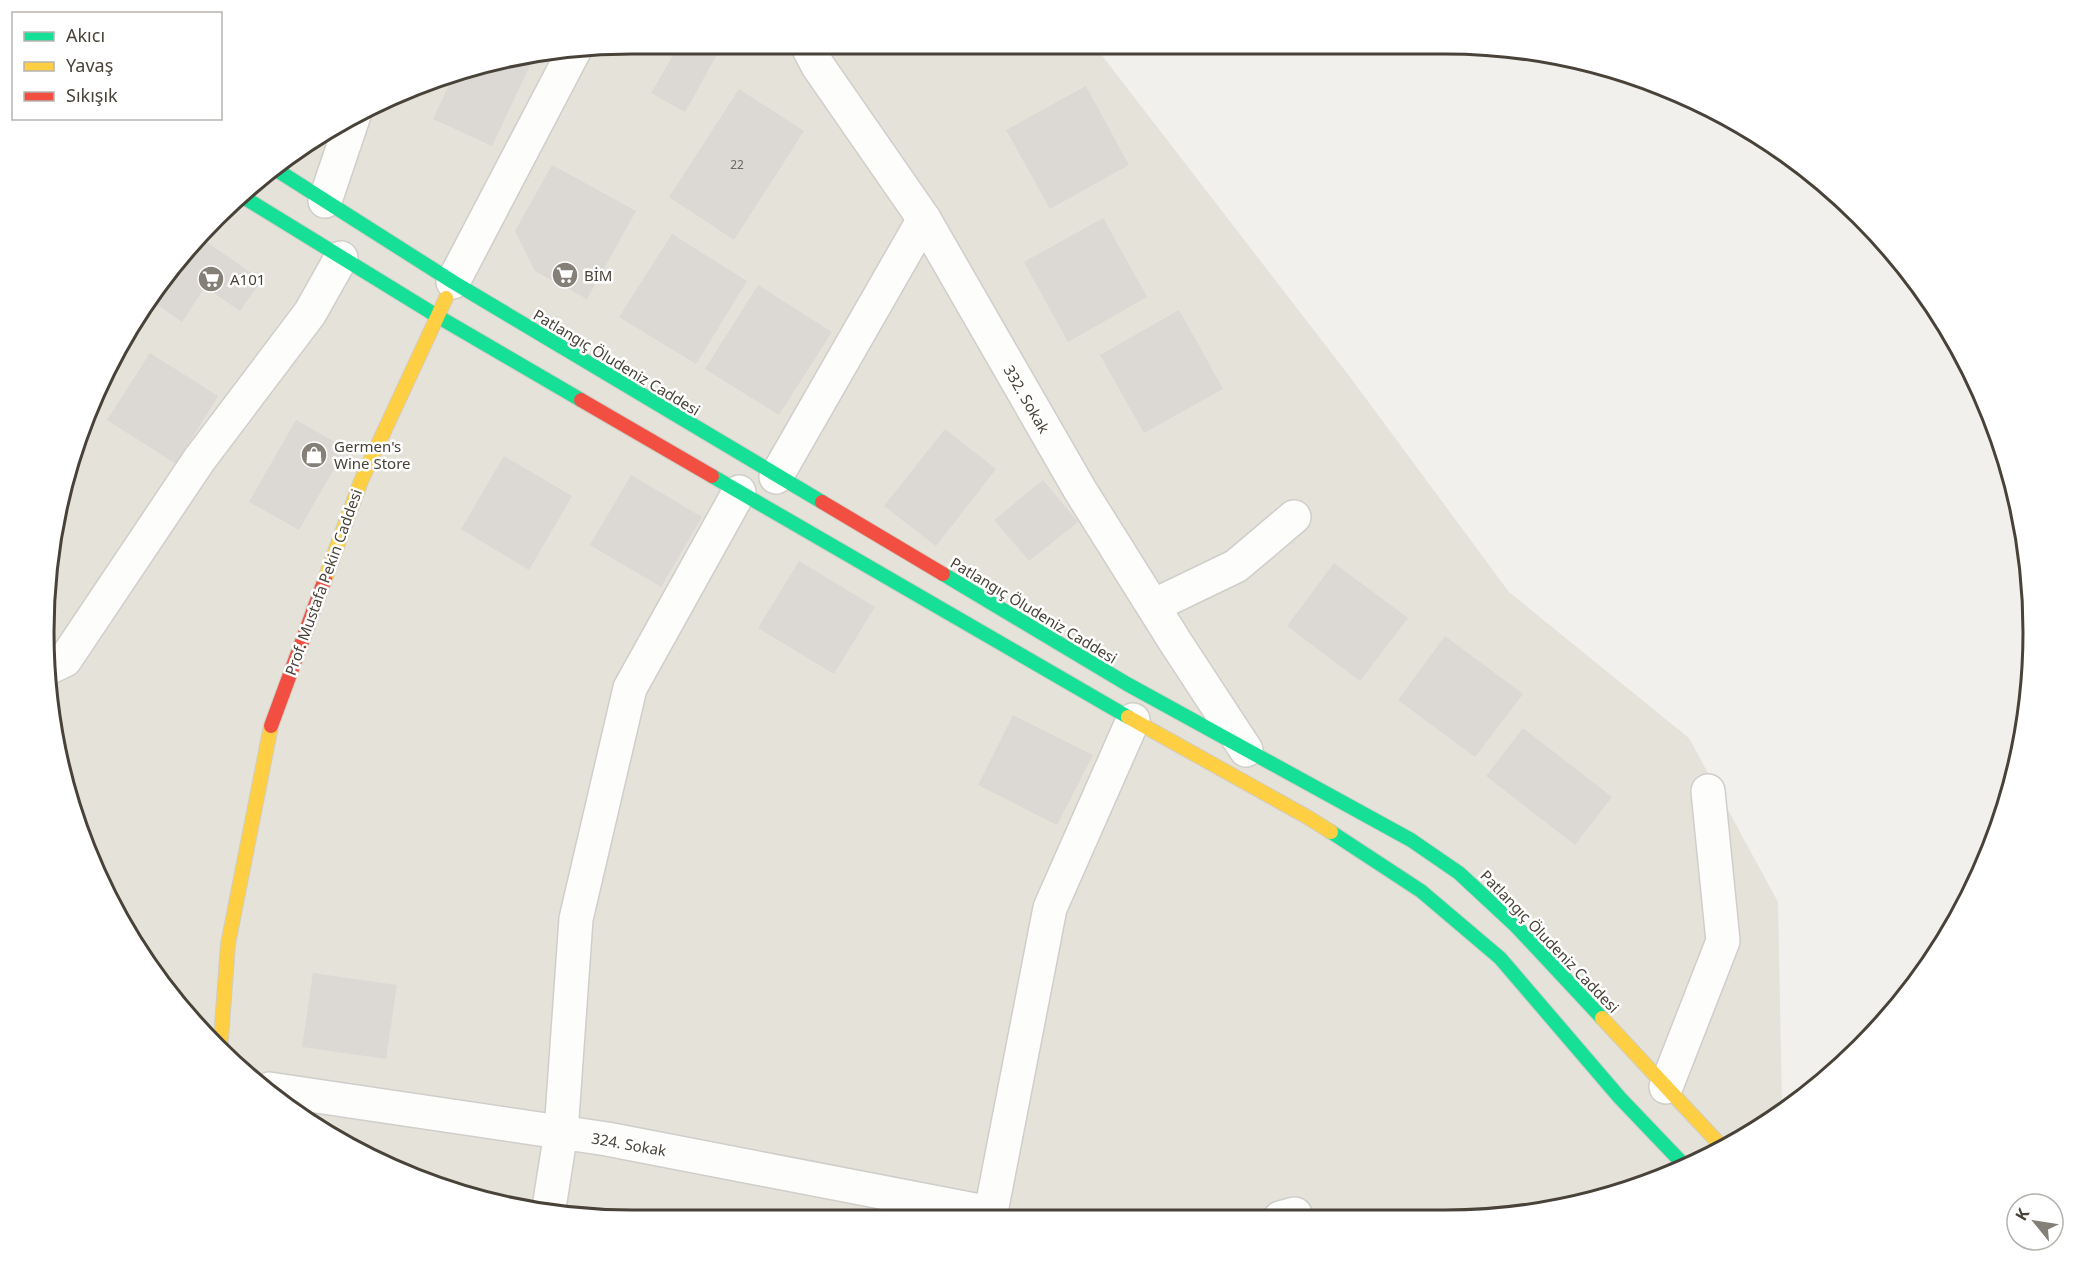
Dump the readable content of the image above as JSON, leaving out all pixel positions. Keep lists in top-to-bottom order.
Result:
{
  "streets": {
    "main road": ["Patlangıç Öludeniz Caddesi", "Prof. Mustafa Pekin Caddesi"],
    "street": ["332. Sokak", "324. Sokak"]
  },
  "crossings": [
    ["Patlangıç Öludeniz Caddesi", "332. Sokak"],
    ["Patlangıç Öludeniz Caddesi", "Prof. Mustafa Pekin Caddesi"]
  ],
  "places": {
    "supermarket": ["BİM", "A101"],
    "shop": ["Germen's Wine Store"]
  },
  "house_numbers": ["22"],
  "legend": ["Akıcı", "Yavaş", "Sıkışık"],
  "north": "top left"
}
